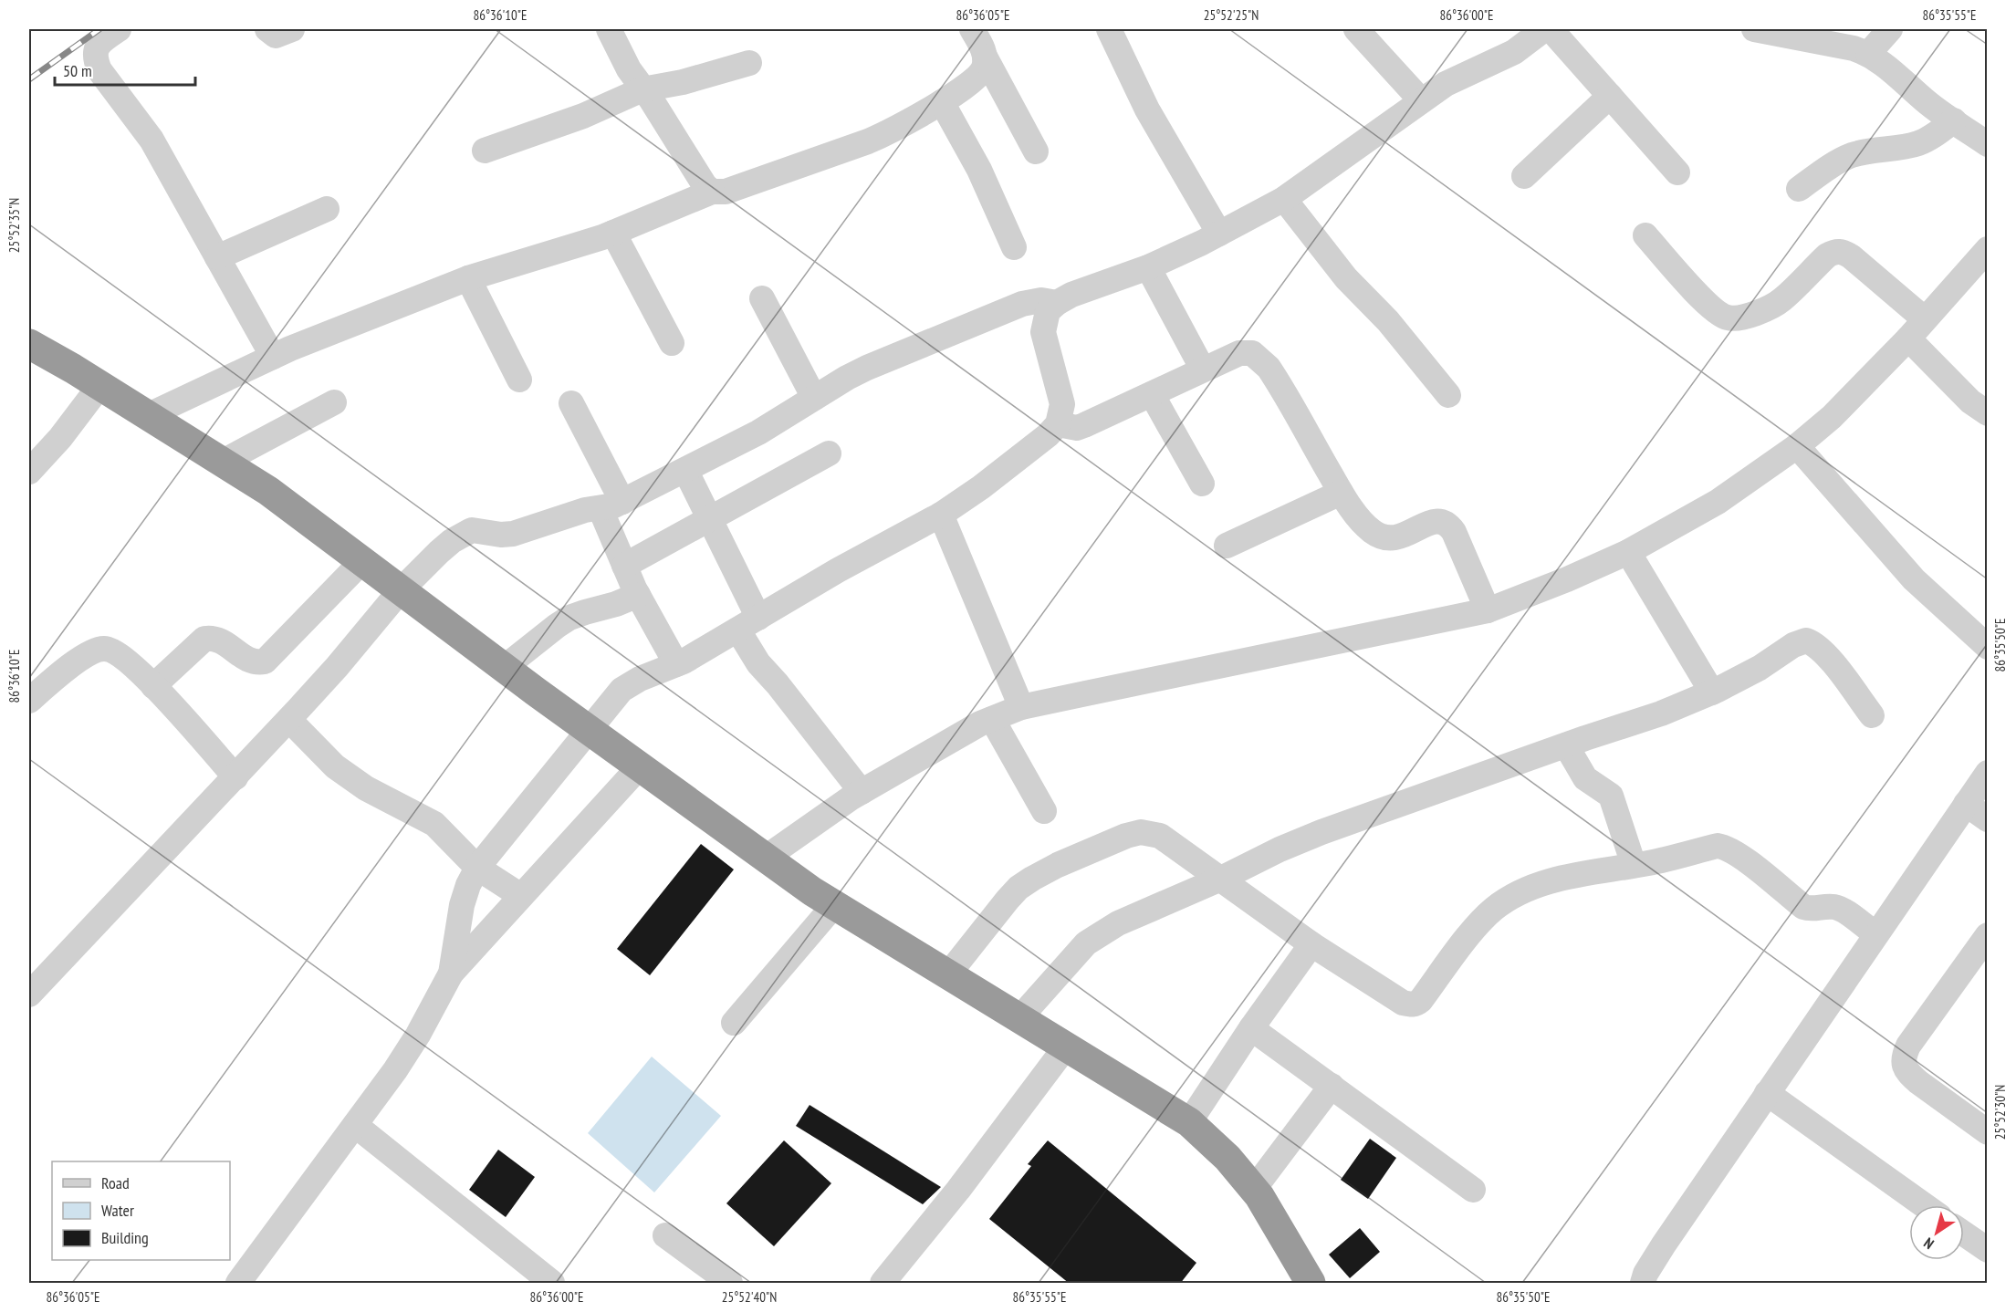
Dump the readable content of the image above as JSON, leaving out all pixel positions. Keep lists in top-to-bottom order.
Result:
{
  "legend": ["Road", "Water", "Building"],
  "scale_bar": "50 m",
  "north": "bottom left",
  "coordinates": [
    "86°36'10\"E",
    "86°36'05\"E",
    "25°52'25\"N",
    "86°36'00\"E",
    "86°35'55\"E",
    "25°52'35\"N",
    "86°35'50\"E",
    "25°52'30\"N",
    "25°52'40\"N"
  ]
}
